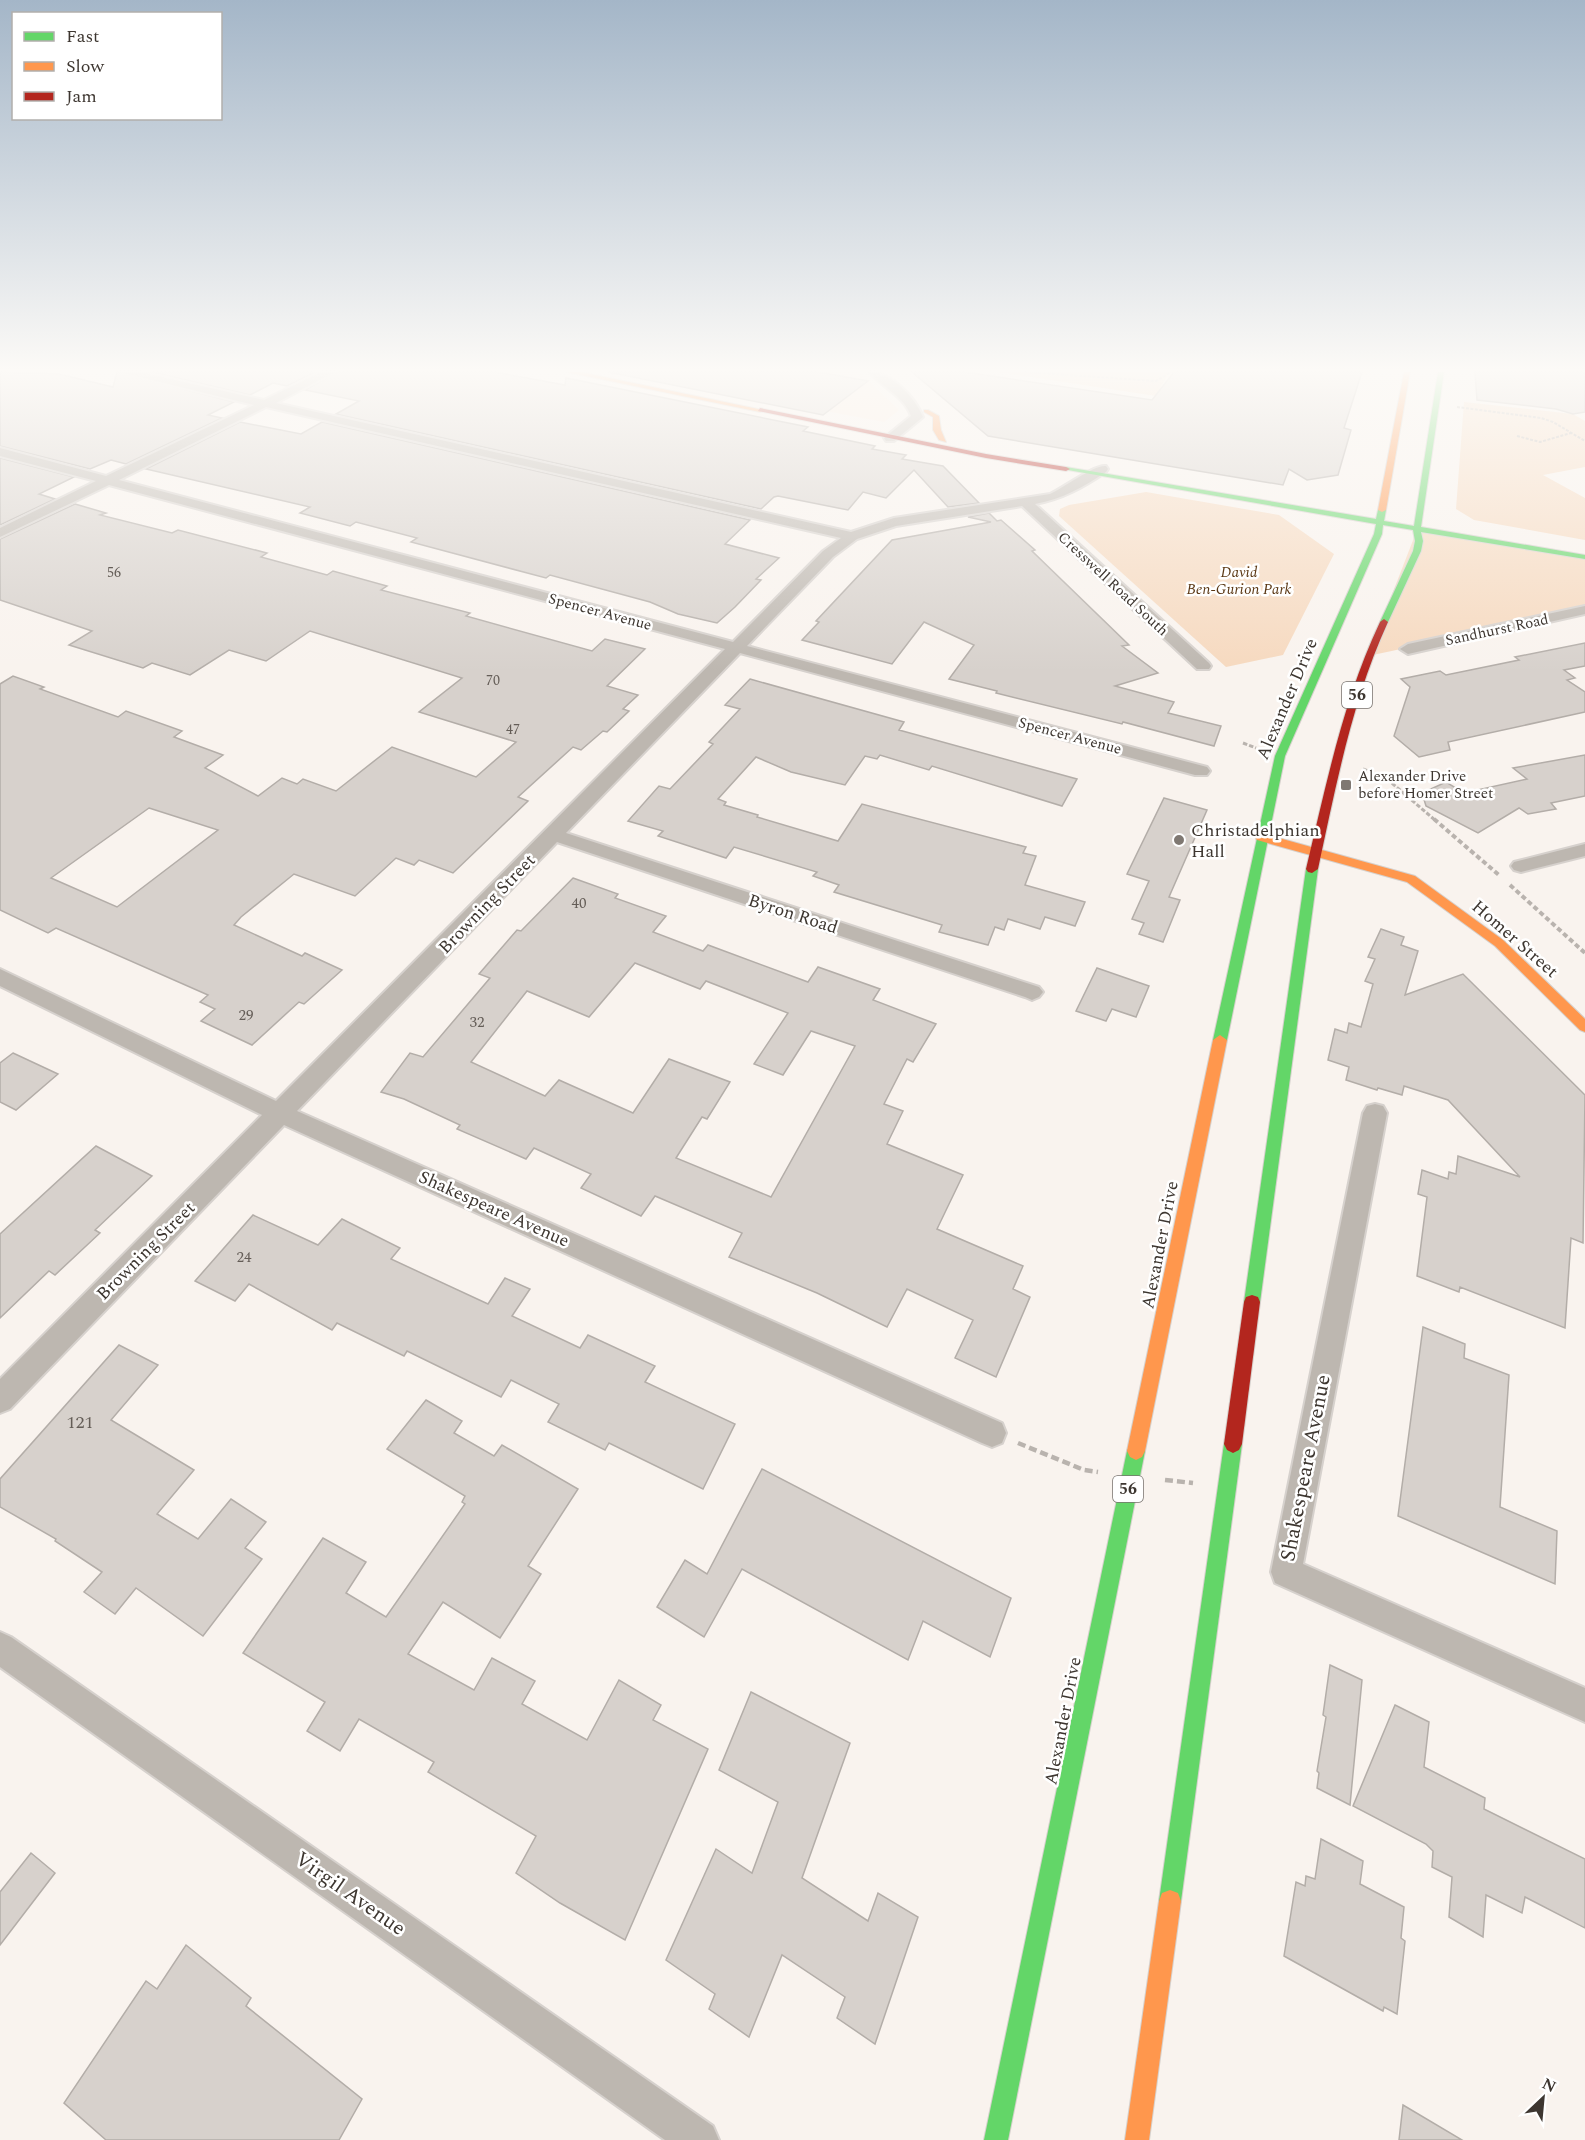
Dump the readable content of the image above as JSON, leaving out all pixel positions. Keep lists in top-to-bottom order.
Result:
{
  "streets": {
    "main road": ["56", "Alexander Drive", "Homer Street"],
    "street": [
      "Cresswell Road South",
      "Spencer Avenue",
      "Sandhurst Road",
      "Browning Street",
      "Byron Road",
      "Shakespeare Avenue",
      "Virgil Avenue"
    ]
  },
  "crossings": [
    ["Cresswell Road South", "Browning Street"],
    ["Spencer Avenue", "Browning Street"],
    ["56", "Homer Street"],
    ["Alexander Drive", "Homer Street"],
    ["Browning Street", "Byron Road"],
    ["Browning Street", "Shakespeare Avenue"]
  ],
  "parks": ["David Ben-Gurion Park"],
  "places": {
    "transit": ["Alexander Drive before Homer Street"],
    "other": ["Christadelphian Hall"]
  },
  "house_numbers": [
    "56",
    "70",
    "47",
    "40",
    "29",
    "32",
    "24",
    "121"
  ],
  "legend": ["Fast", "Slow", "Jam"],
  "north": "top right"
}
